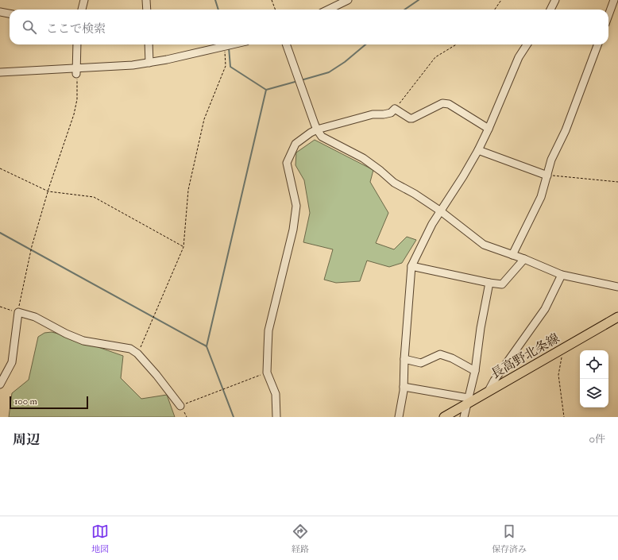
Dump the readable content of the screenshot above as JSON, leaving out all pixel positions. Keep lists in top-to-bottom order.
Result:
{
  "streets": {
    "main road": ["長高野北条線"]
  },
  "scale_bar": "100 m",
  "page": {
    "search": "ここで検索",
    "scale": "100 m",
    "heading": ["周辺", "0件"],
    "nav": ["地図", "経路", "保存済み"]
  }
}
